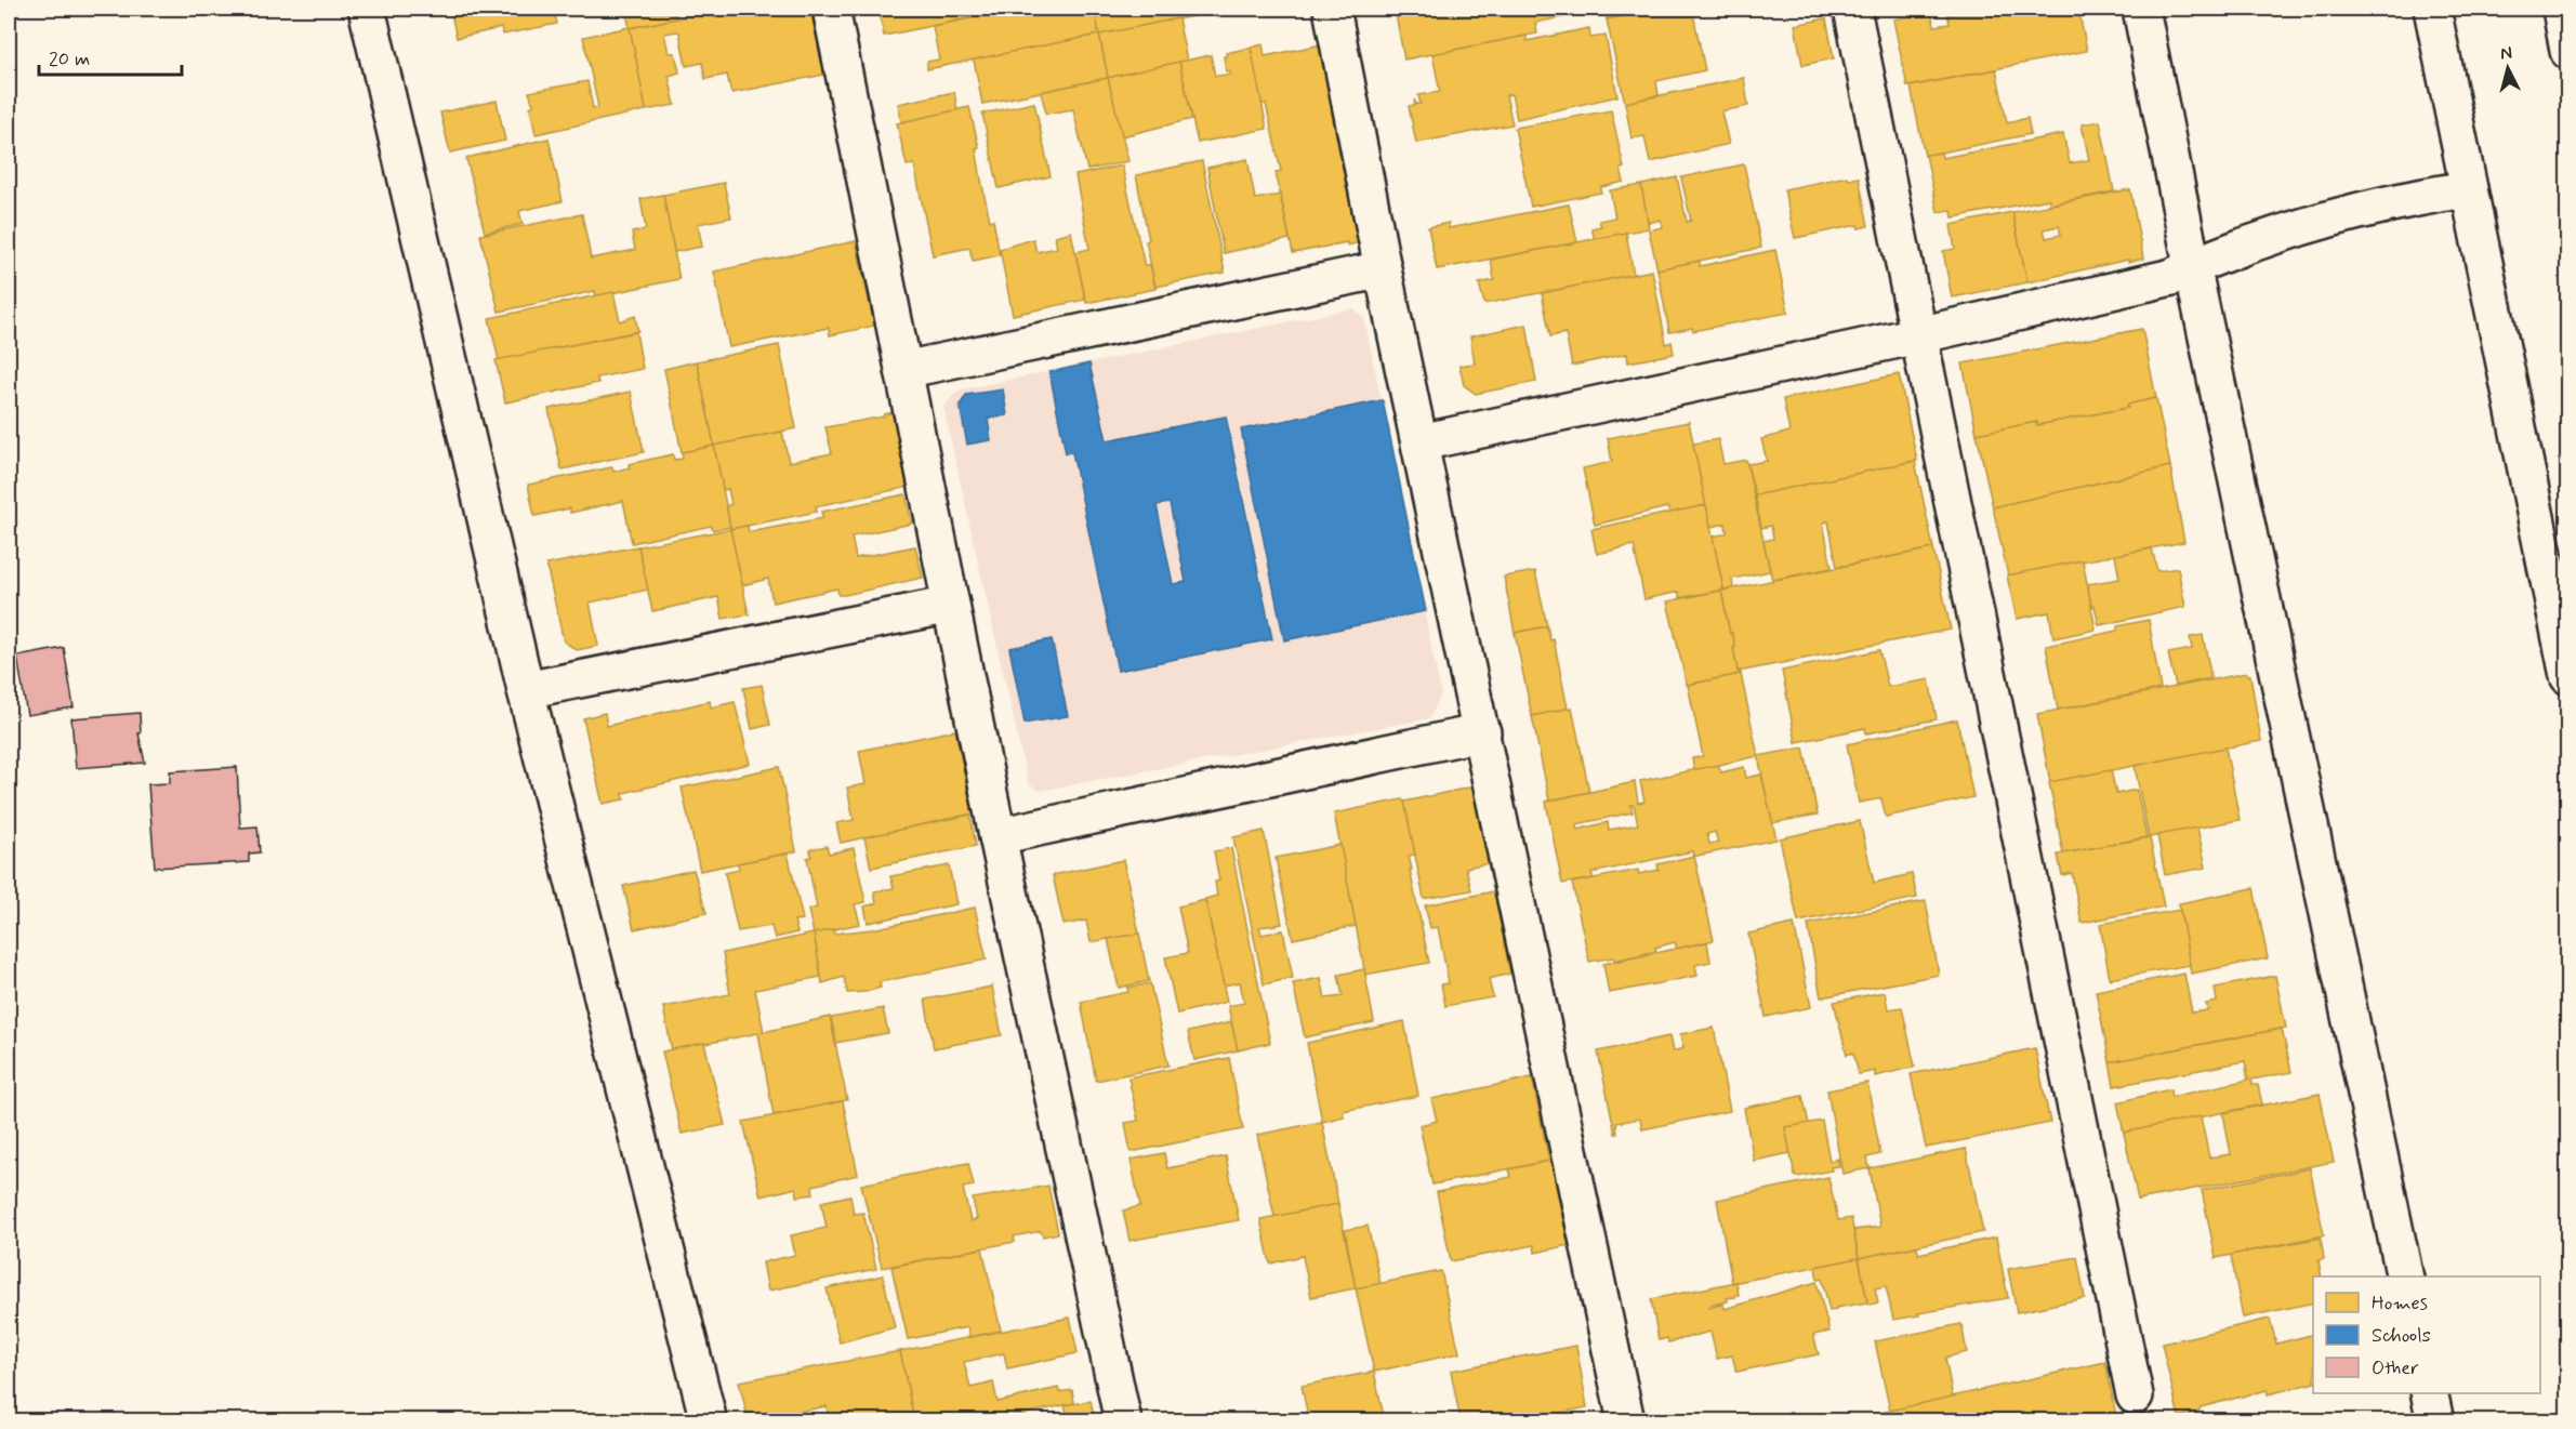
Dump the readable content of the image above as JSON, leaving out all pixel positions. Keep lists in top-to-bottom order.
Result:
{
  "legend": ["Homes", "Schools", "Other"],
  "scale_bar": "20 m",
  "north": "top"
}
